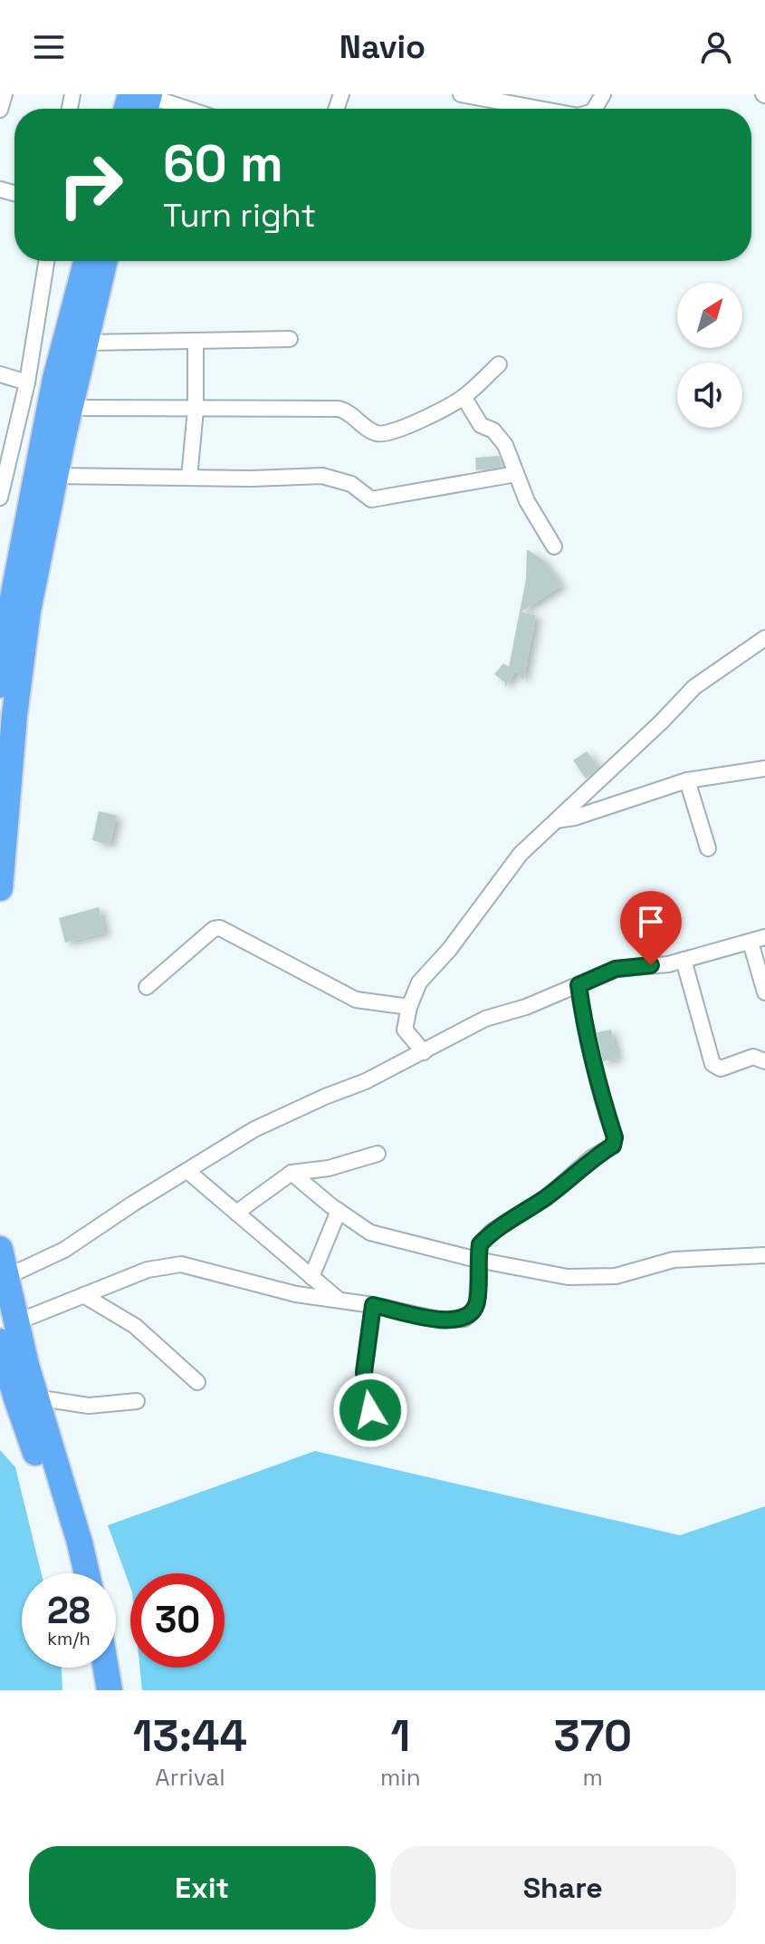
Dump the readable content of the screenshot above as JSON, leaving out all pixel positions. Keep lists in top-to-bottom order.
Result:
{
  "north": "top right",
  "page": {
    "header": "Navio",
    "turn": ["60 m", "Turn right"],
    "speed": "28 km/h",
    "limit": "30",
    "eta": [
      "13:44",
      "Arrival",
      "1",
      "min",
      "370",
      "m"
    ],
    "buttons": ["Exit", "Share"]
  }
}
